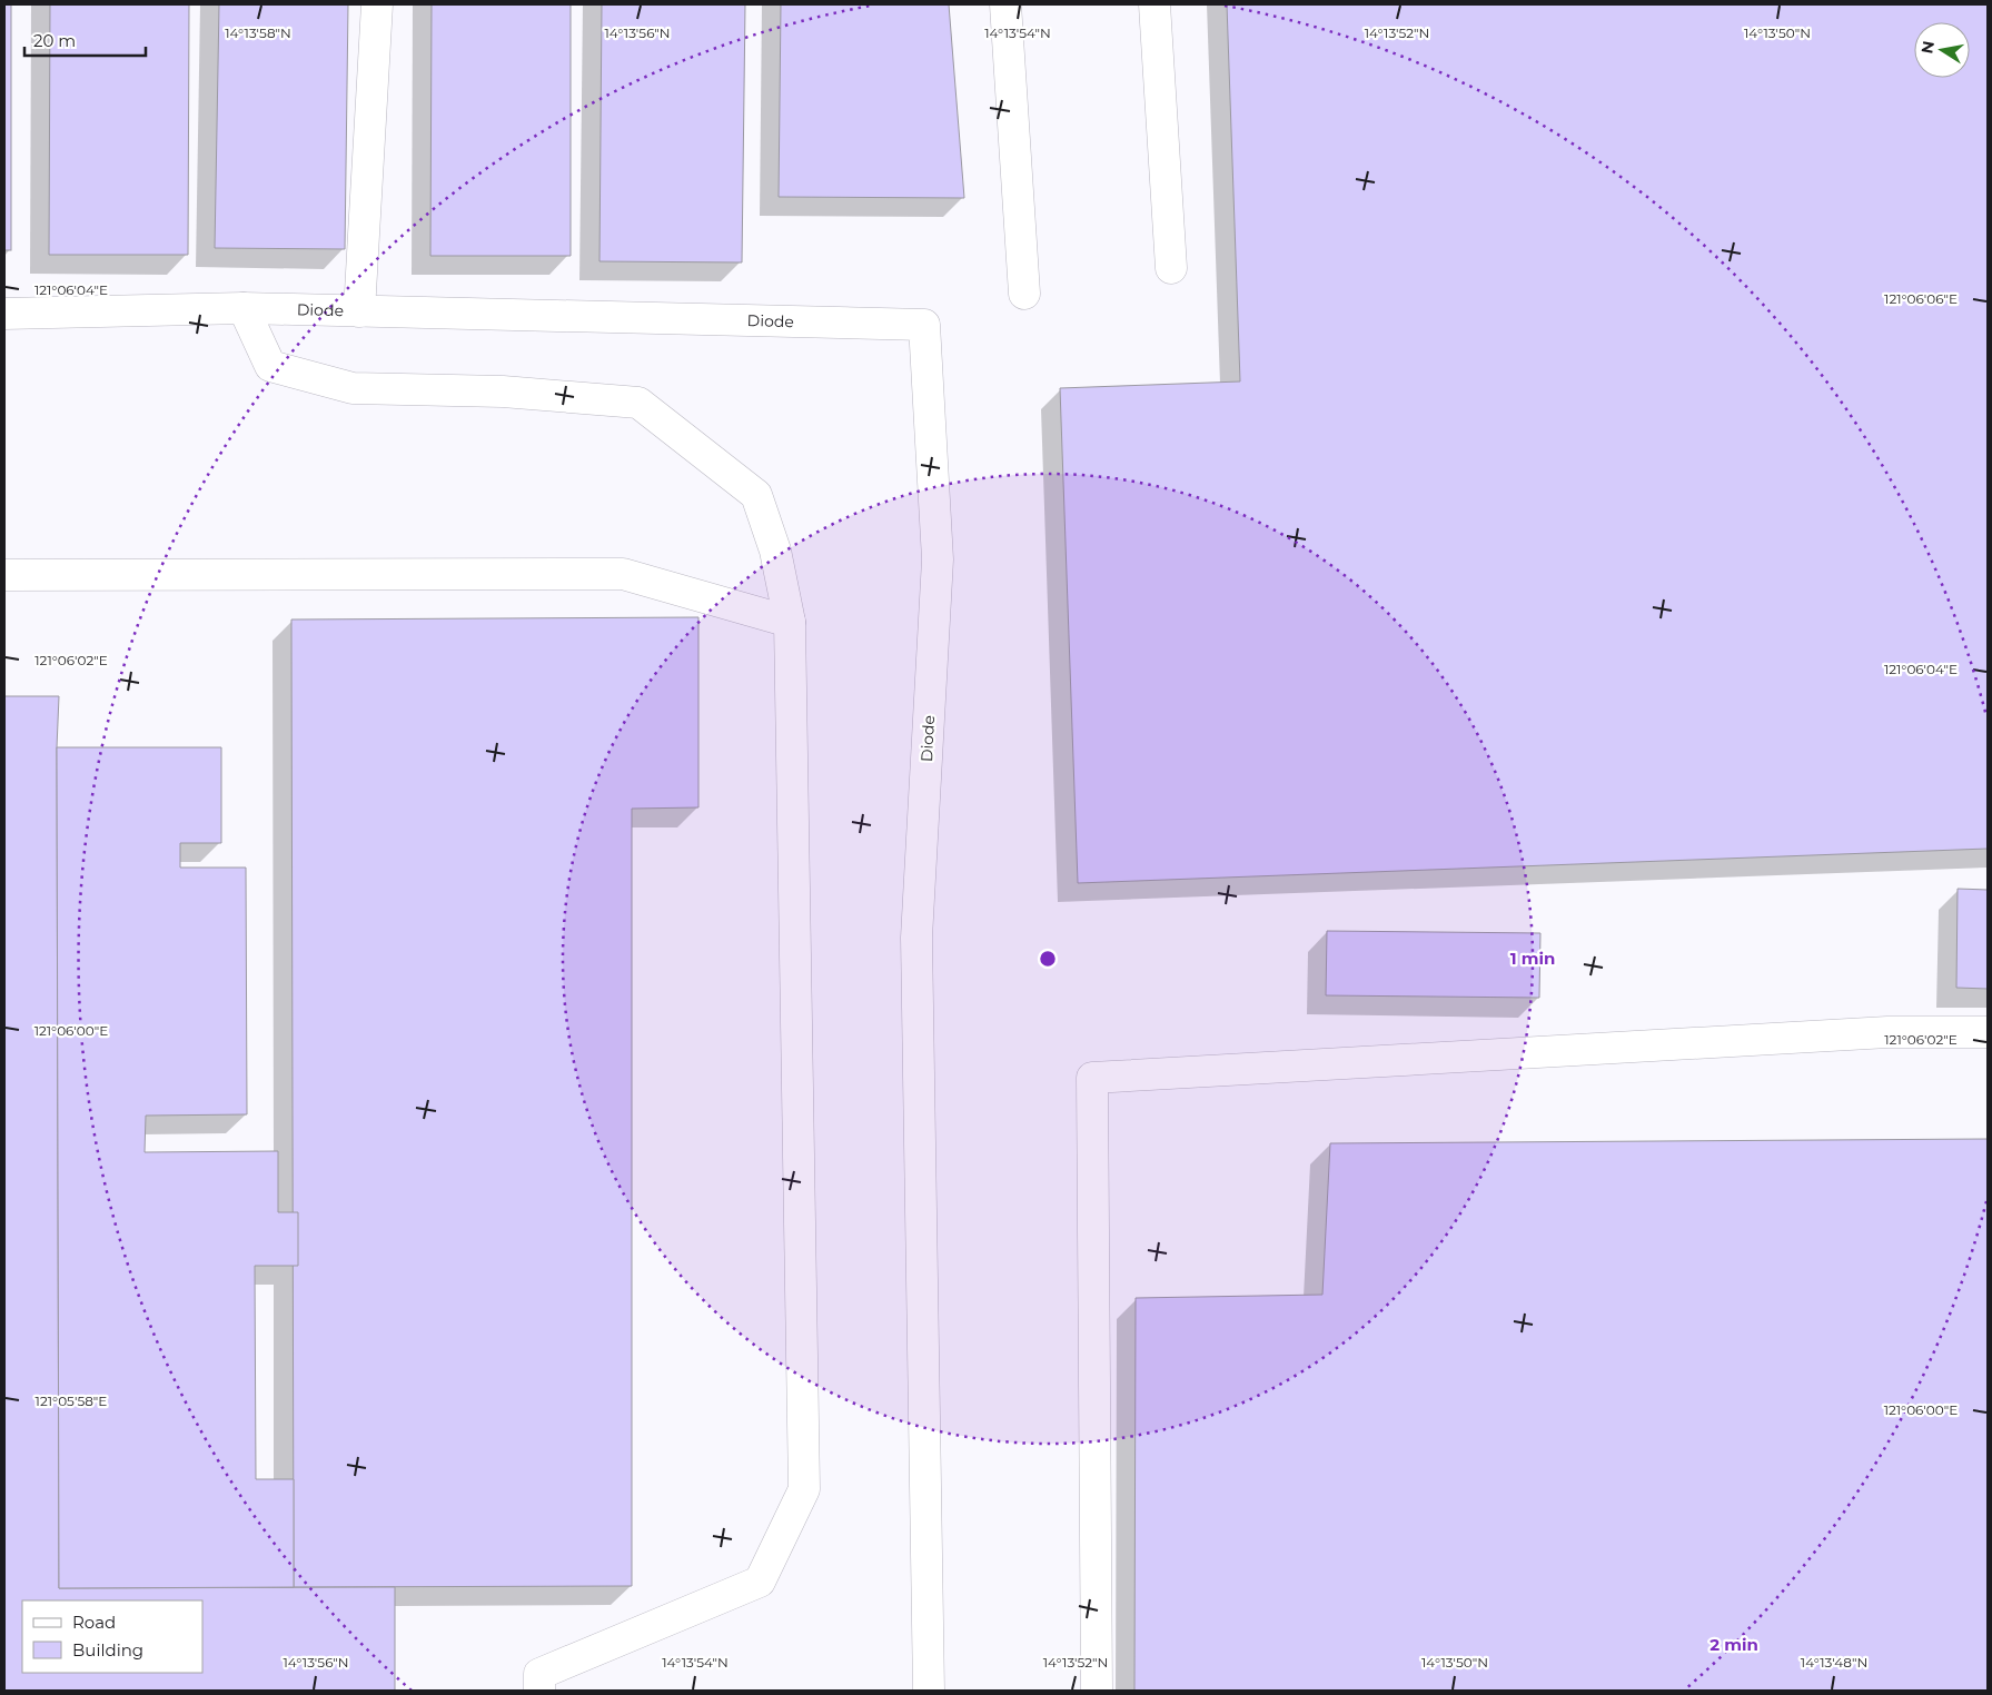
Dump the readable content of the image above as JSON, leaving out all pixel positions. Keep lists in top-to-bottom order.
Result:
{
  "streets": {
    "street": ["Diode"]
  },
  "legend": ["Road", "Building"],
  "scale_bar": "20 m",
  "north": "left",
  "coordinates": [
    "14°13'58\"N",
    "14°13'56\"N",
    "14°13'54\"N",
    "14°13'52\"N",
    "14°13'50\"N",
    "121°06'04\"E",
    "121°06'06\"E",
    "121°06'02\"E",
    "121°06'00\"E",
    "121°05'58\"E",
    "14°13'48\"N"
  ],
  "rings": ["1 min", "2 min"]
}
